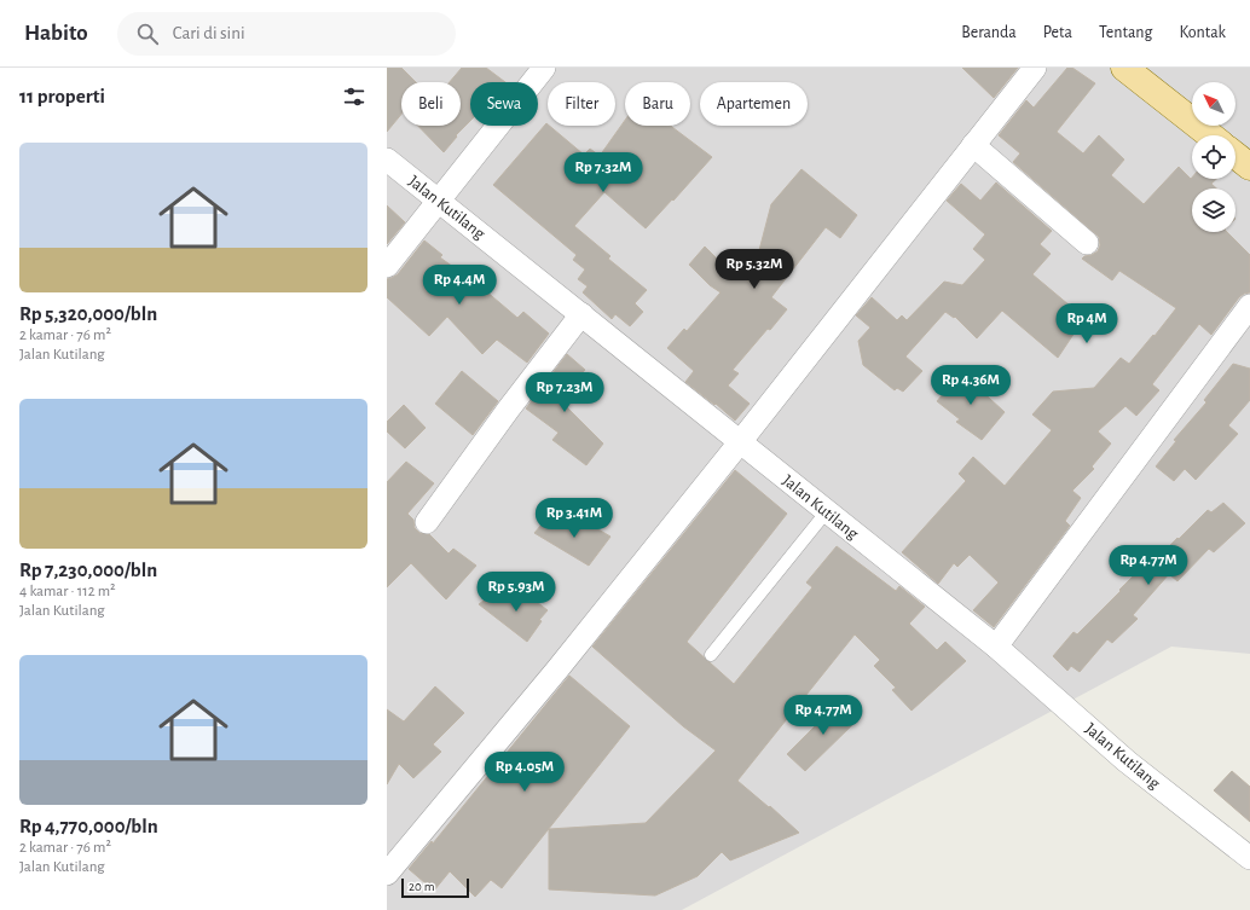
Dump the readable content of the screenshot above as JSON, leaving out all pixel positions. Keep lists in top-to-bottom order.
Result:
{
  "streets": {
    "street": ["Jalan Kutilang"]
  },
  "scale_bar": "20 m",
  "north": "top left",
  "page": {
    "header": "Habito",
    "search": "Cari di sini",
    "nav": [
      "Beranda",
      "Peta",
      "Tentang",
      "Kontak"
    ],
    "heading": "11 properti",
    "chip": [
      "Beli",
      "Sewa",
      "Filter",
      "Baru",
      "Apartemen"
    ],
    "list": [
      {
        "name": "Rp 5,320,000/bln",
        "note": "2 kamar · 76 m² · Jalan Kutilang"
      },
      {
        "name": "Rp 7,230,000/bln",
        "note": "4 kamar · 112 m² · Jalan Kutilang"
      },
      {
        "name": "Rp 4,770,000/bln",
        "note": "2 kamar · 76 m² · Jalan Kutilang"
      }
    ],
    "price": [
      "Rp 7.32M",
      "Rp 5.32M",
      "Rp 4.4M",
      "Rp 4M",
      "Rp 4.36M",
      "Rp 7.23M",
      "Rp 3.41M",
      "Rp 4.77M",
      "Rp 5.93M",
      "Rp 4.77M",
      "Rp 4.05M"
    ],
    "scale": "20 m"
  }
}
